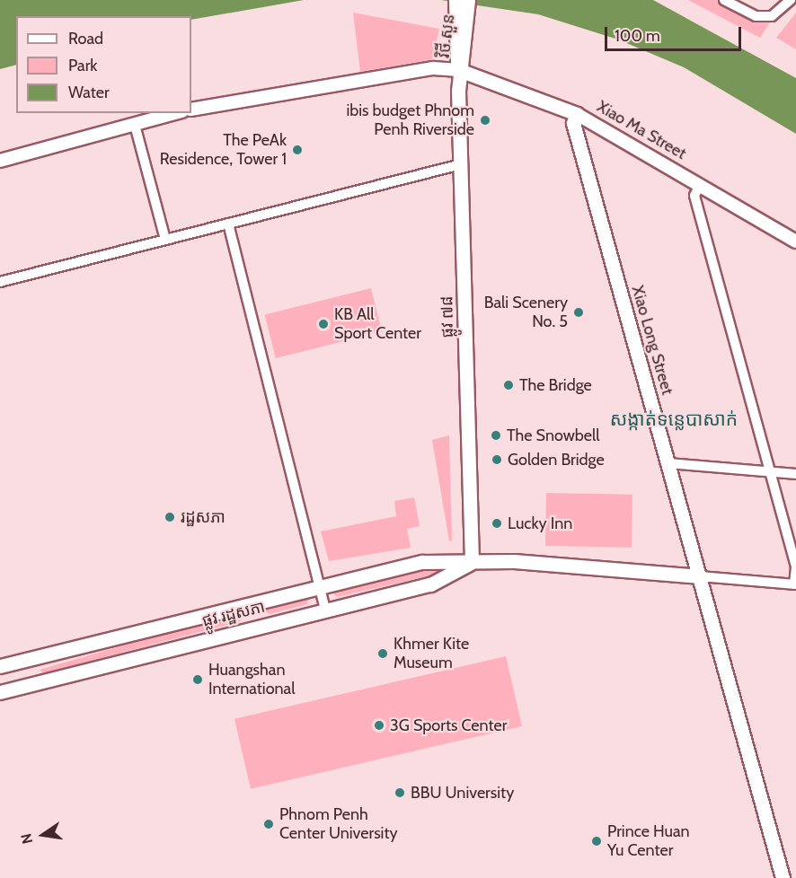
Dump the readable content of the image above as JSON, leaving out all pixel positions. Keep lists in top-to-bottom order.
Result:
{
  "streets": {
    "main road": [
      "វិថី សួន",
      "Xiao Ma Street",
      "ផ្លូវ ៧៨",
      "Xiao Long Street",
      "ផ្លូវ រដ្ឋសភា"
    ]
  },
  "crossings": [
    ["វិថី សួន", "Xiao Ma Street"],
    ["វិថី សួន", "ផ្លូវ ៧៨"],
    ["Xiao Ma Street", "ផ្លូវ ៧៨"],
    ["Xiao Ma Street", "Xiao Long Street"],
    ["ផ្លូវ ៧៨", "ផ្លូវ រដ្ឋសភា"],
    ["Xiao Long Street", "ផ្លូវ រដ្ឋសភា"]
  ],
  "districts": ["សង្កាត់ទន្លេបាសាក់"],
  "places": [
    "ibis budget Phnom Penh Riverside",
    "The PeAk Residence, Tower 1",
    "Bali Scenery No. 5",
    "KB All Sport Center",
    "The Bridge",
    "The Snowbell",
    "Golden Bridge",
    "រដ្ឋសភា",
    "Lucky Inn",
    "Khmer Kite Museum",
    "Huangshan International",
    "3G Sports Center",
    "BBU University",
    "Phnom Penh Center University",
    "Prince Huan Yu Center"
  ],
  "legend": ["Road", "Park", "Water"],
  "scale_bar": "100 m",
  "north": "left"
}
